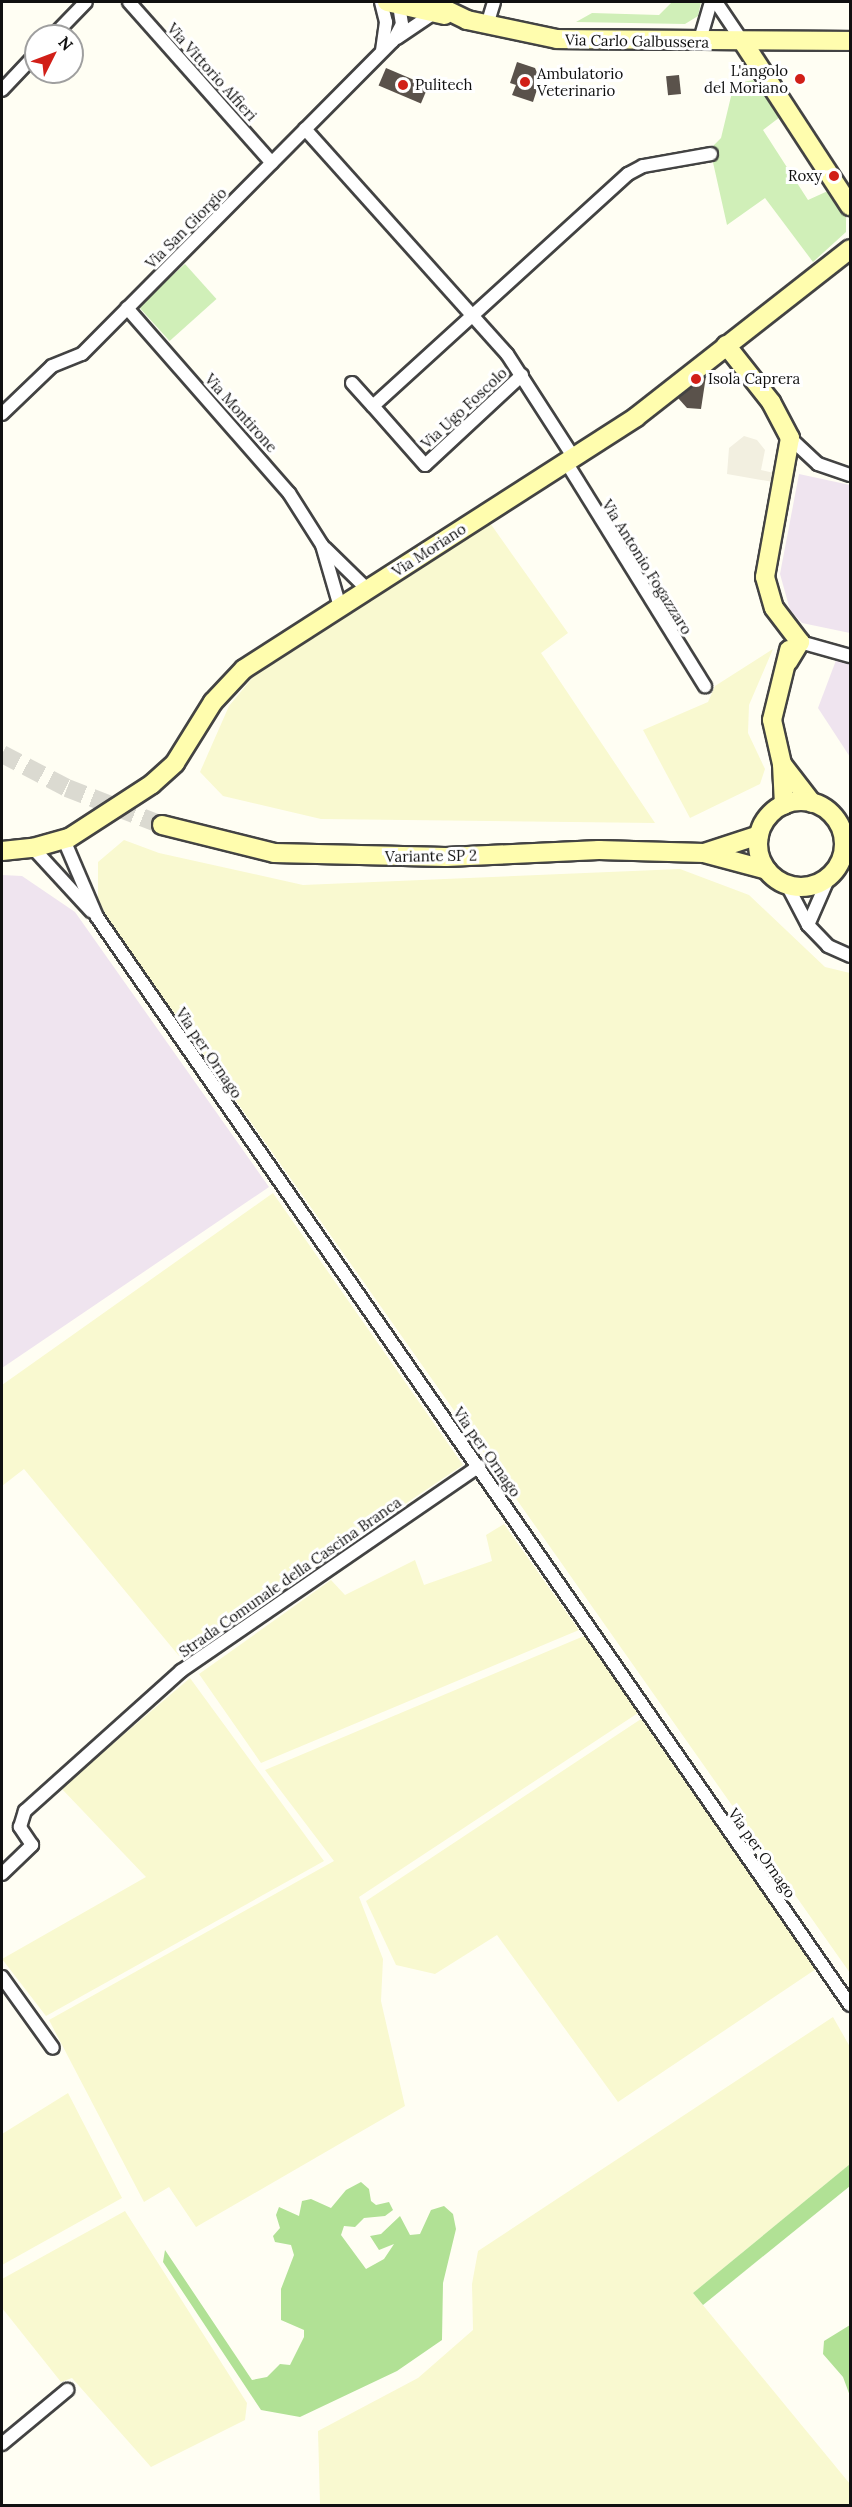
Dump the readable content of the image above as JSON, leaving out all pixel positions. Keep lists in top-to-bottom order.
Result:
{
  "streets": {
    "street": [
      "Via Carlo Galbussera",
      "Via Vittorio Alfieri",
      "Via San Giorgio",
      "Via Ugo Foscolo",
      "Via Montirone",
      "Via Moriano",
      "Via Antonio Fogazzaro",
      "Variante SP 2",
      "Via per Ornago",
      "Strada Comunale della Cascina Branca"
    ]
  },
  "crossings": [
    ["Via Carlo Galbussera", "Via San Giorgio"],
    ["Via Vittorio Alfieri", "Via San Giorgio"],
    ["Via San Giorgio", "Via Ugo Foscolo"],
    ["Via San Giorgio", "Via Montirone"],
    ["Via Ugo Foscolo", "Via Moriano"],
    ["Via Ugo Foscolo", "Via Antonio Fogazzaro"],
    ["Via Moriano", "Via Antonio Fogazzaro"],
    ["Via Moriano", "Via per Ornago"],
    ["Via per Ornago", "Strada Comunale della Cascina Branca"]
  ],
  "places": [
    "L'angolo del Moriano",
    "Ambulatorio Veterinario",
    "Pulitech",
    "Roxy",
    "Isola Caprera"
  ],
  "north": "top right"
}
